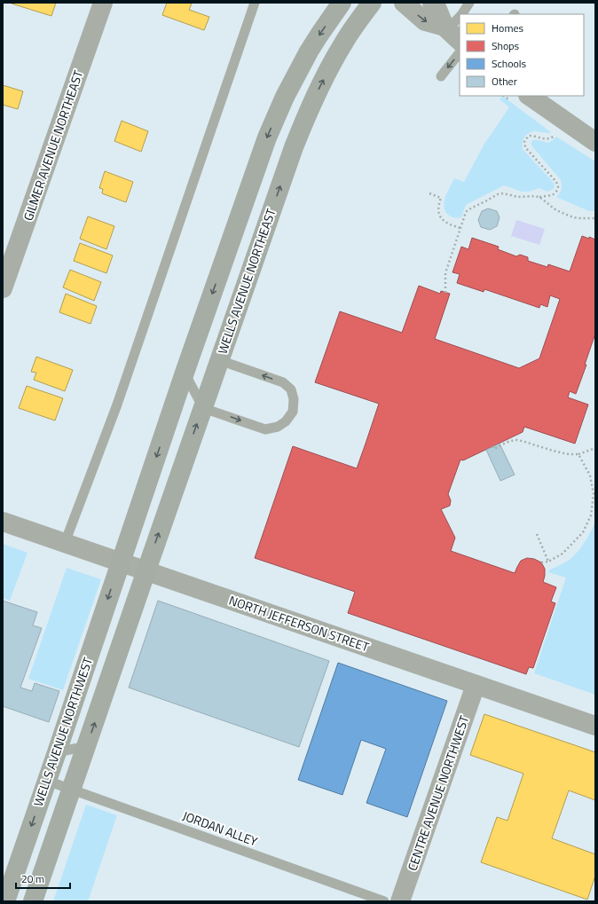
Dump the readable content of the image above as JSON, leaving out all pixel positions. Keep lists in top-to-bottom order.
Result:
{
  "streets": {
    "main road": ["WELLS AVENUE NORTHEAST", "WELLS AVENUE NORTHWEST"],
    "street": ["GILMER AVENUE NORTHEAST", "NORTH JEFFERSON STREET", "CENTRE AVENUE NORTHWEST"],
    "lane": ["JORDAN ALLEY"]
  },
  "crossings": [
    ["WELLS AVENUE NORTHEAST", "NORTH JEFFERSON STREET"],
    ["NORTH JEFFERSON STREET", "WELLS AVENUE NORTHWEST"],
    ["NORTH JEFFERSON STREET", "CENTRE AVENUE NORTHWEST"],
    ["WELLS AVENUE NORTHWEST", "JORDAN ALLEY"]
  ],
  "legend": [
    "Homes",
    "Shops",
    "Schools",
    "Other"
  ],
  "scale_bar": "20 m"
}
